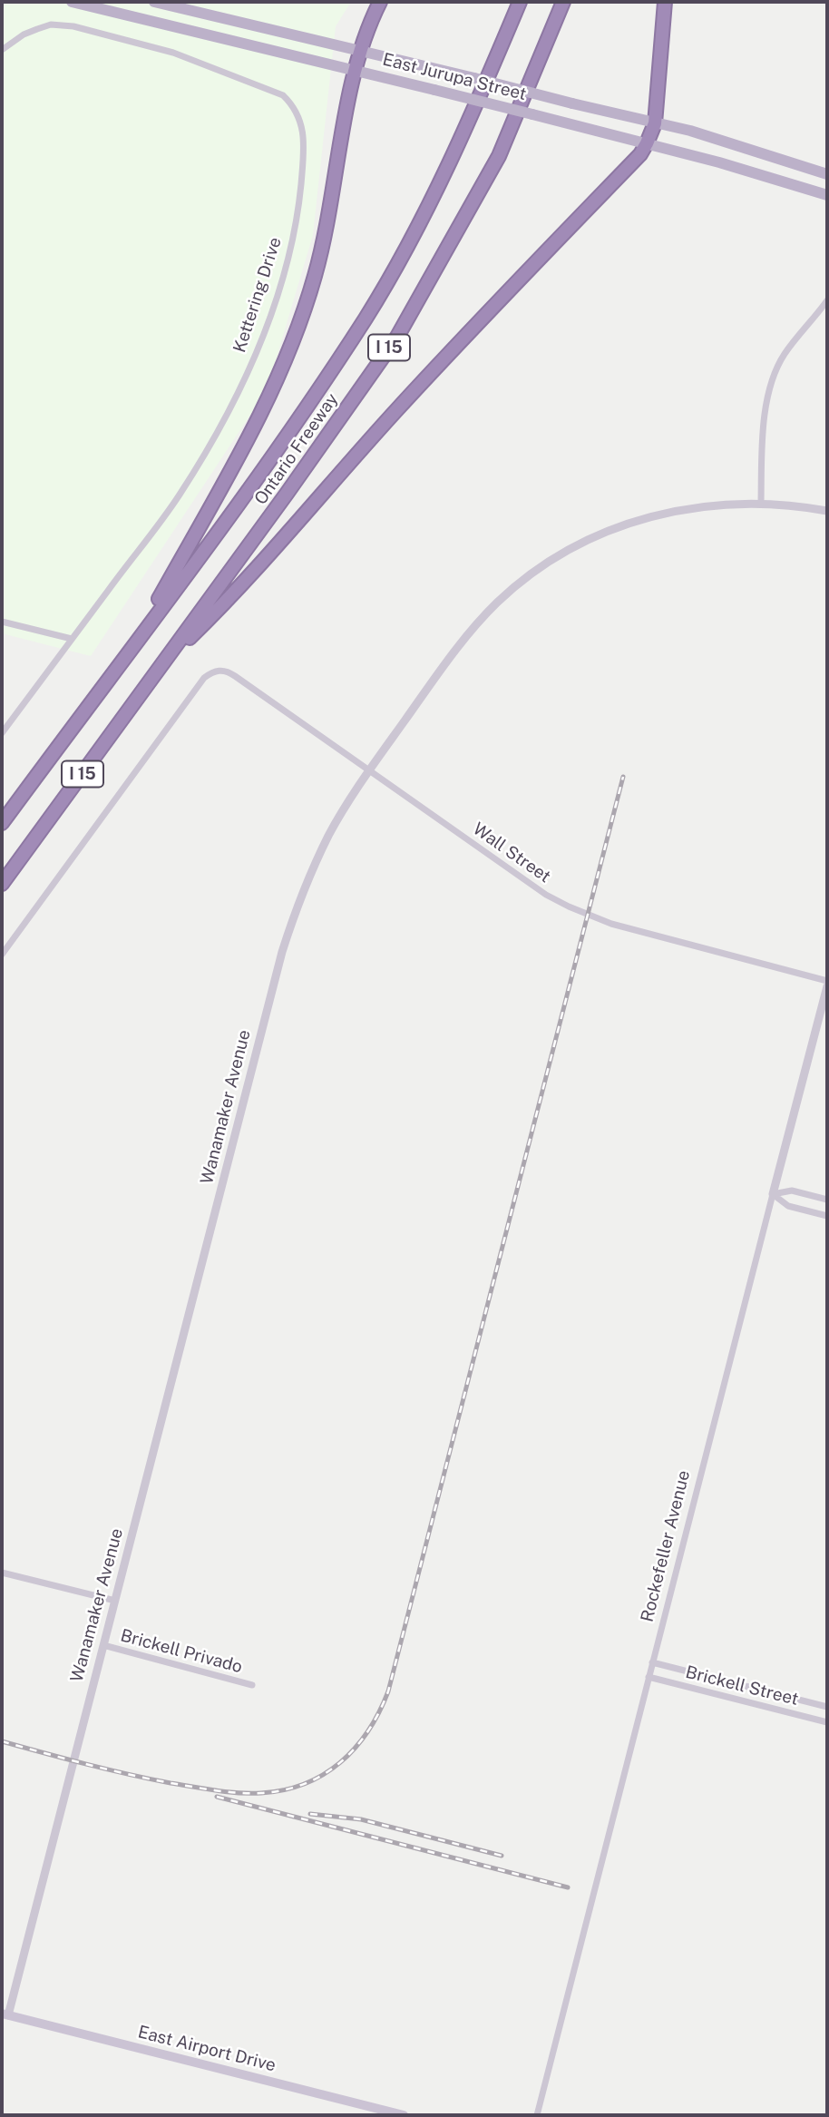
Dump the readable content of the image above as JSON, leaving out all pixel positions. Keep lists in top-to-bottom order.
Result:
{
  "streets": {
    "highway": ["I 15", "Ontario Freeway"],
    "main road": ["East Jurupa Street", "East Airport Drive"],
    "street": [
      "Kettering Drive",
      "Wall Street",
      "Wanamaker Avenue",
      "Rockefeller Avenue",
      "Brickell Privado",
      "Brickell Street"
    ]
  },
  "crossings": [
    ["Wall Street", "Wanamaker Avenue"],
    ["Wanamaker Avenue", "Brickell Privado"],
    ["Wanamaker Avenue", "East Airport Drive"],
    ["Rockefeller Avenue", "Brickell Street"]
  ]
}
